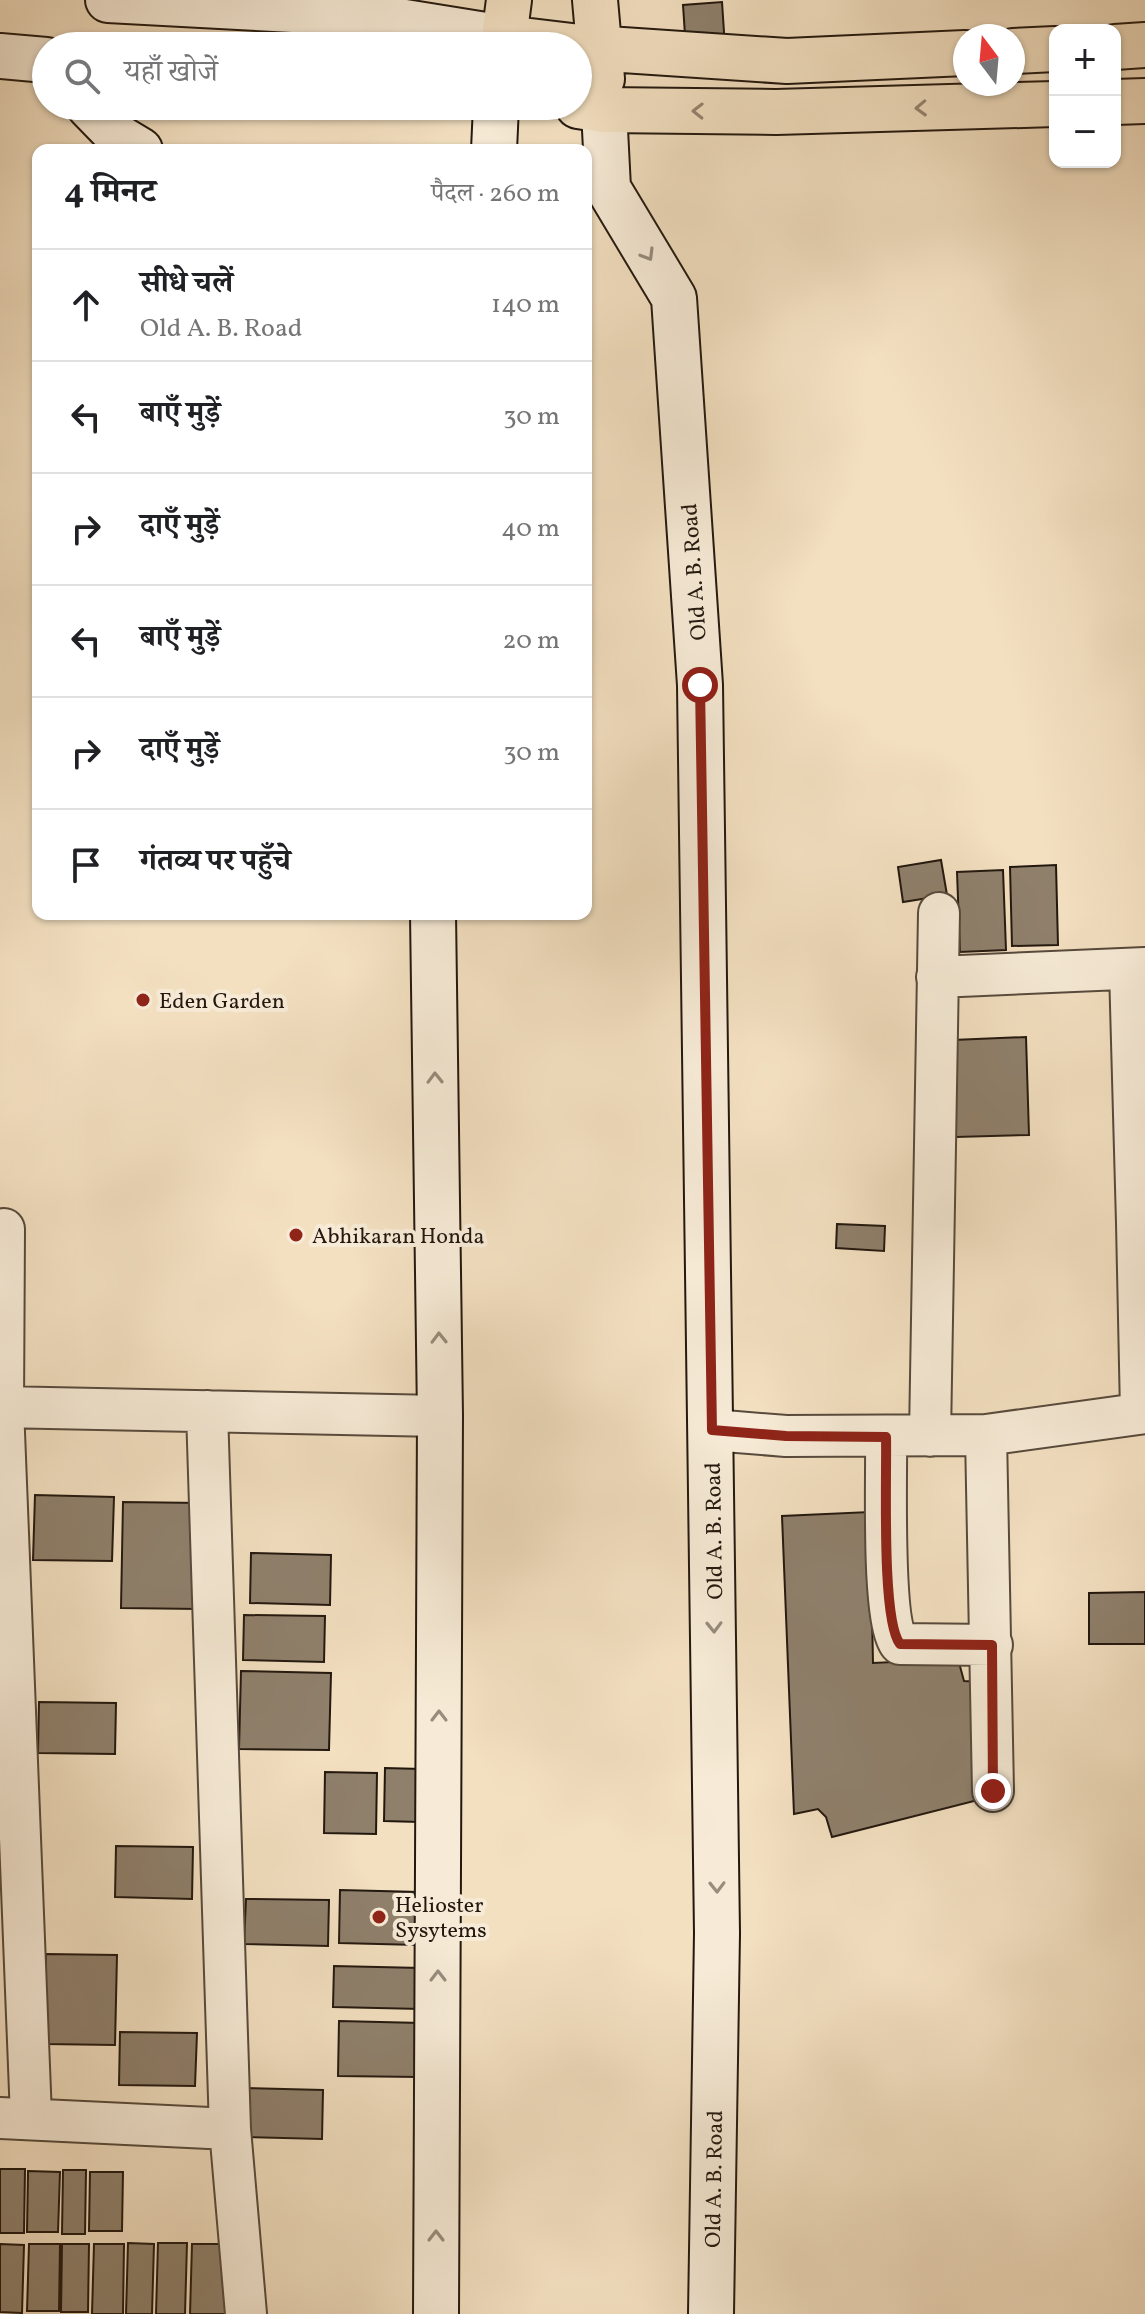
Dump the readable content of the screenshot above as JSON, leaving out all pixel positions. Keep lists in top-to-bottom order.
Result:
{
  "streets": {
    "main road": ["Old A. B. Road"]
  },
  "places": ["Eden Garden", "Abhikaran Honda", "Helioster Sysytems"],
  "north": "top",
  "page": {
    "map_buttons": ["+", "−"],
    "search": "यहाँ खोजें",
    "heading": ["4 मिनट", "पैदल · 260 m"],
    "list": [
      ["सीधे चलें", "Old A. B. Road", "140 m"],
      ["बाएँ मुड़ें", "30 m"],
      ["दाएँ मुड़ें", "40 m"],
      ["बाएँ मुड़ें", "20 m"],
      ["दाएँ मुड़ें", "30 m"],
      "गंतव्य पर पहुँचे"
    ]
  }
}
